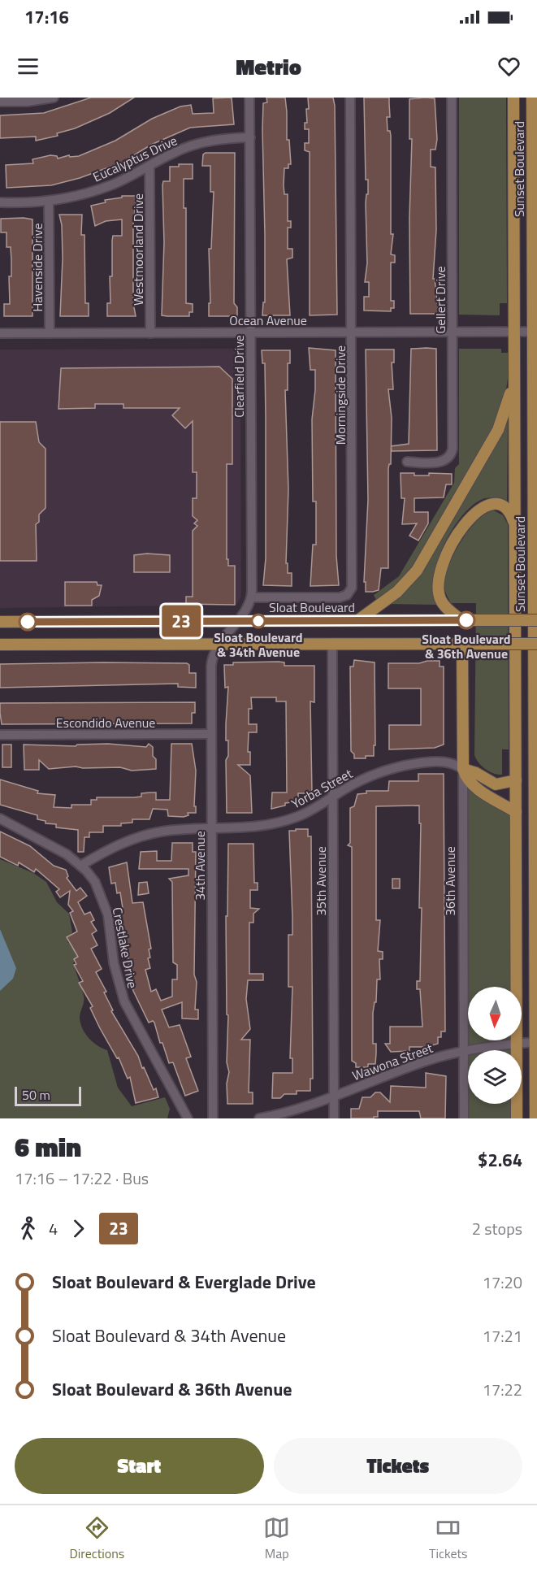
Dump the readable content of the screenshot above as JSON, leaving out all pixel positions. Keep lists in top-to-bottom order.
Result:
{
  "streets": {
    "main road": ["Sunset Boulevard", "Sloat Boulevard", "36th Avenue"],
    "street": [
      "Eucalyptus Drive",
      "Westmoorland Drive",
      "Havenside Drive",
      "Gellert Drive",
      "Ocean Avenue",
      "Clearfield Drive",
      "Morningside Drive",
      "Escondido Avenue",
      "Yorba Street",
      "34th Avenue",
      "35th Avenue",
      "Crestlake Drive",
      "Wawona Street"
    ]
  },
  "crossings": [
    ["Eucalyptus Drive", "Westmoorland Drive"],
    ["Eucalyptus Drive", "Havenside Drive"],
    ["Eucalyptus Drive", "Clearfield Drive"],
    ["Sunset Boulevard", "Ocean Avenue"],
    ["Sunset Boulevard", "Wawona Street"],
    ["Westmoorland Drive", "Ocean Avenue"],
    ["Havenside Drive", "Ocean Avenue"],
    ["Gellert Drive", "Ocean Avenue"],
    ["Ocean Avenue", "Clearfield Drive"],
    ["Ocean Avenue", "Morningside Drive"],
    ["Clearfield Drive", "Morningside Drive"],
    ["Sloat Boulevard", "34th Avenue"],
    ["Escondido Avenue", "34th Avenue"],
    ["Yorba Street", "34th Avenue"],
    ["Yorba Street", "35th Avenue"],
    ["Yorba Street", "36th Avenue"],
    ["Yorba Street", "Crestlake Drive"],
    ["35th Avenue", "Wawona Street"],
    ["36th Avenue", "Wawona Street"]
  ],
  "places": ["Sloat Boulevard & 36th Avenue", "Sloat Boulevard & 34th Avenue"],
  "lines": ["bus line 23"],
  "scale_bar": "50 m",
  "north": "bottom",
  "page": {
    "status": "17:16",
    "header": "Metrio",
    "on_map": "23",
    "scale": "50 m",
    "heading": ["6 min", "17:16 – 17:22 · Bus", "$2.64"],
    "legs": ["4", "23", "2 stops"],
    "list": [
      {
        "name": "Sloat Boulevard & Everglade Drive",
        "value": "17:20"
      },
      {
        "name": "Sloat Boulevard & 34th Avenue",
        "value": "17:21"
      },
      {
        "name": "Sloat Boulevard & 36th Avenue",
        "value": "17:22"
      }
    ],
    "buttons": ["Start", "Tickets"],
    "tabs": ["Directions", "Map", "Tickets"]
  }
}
